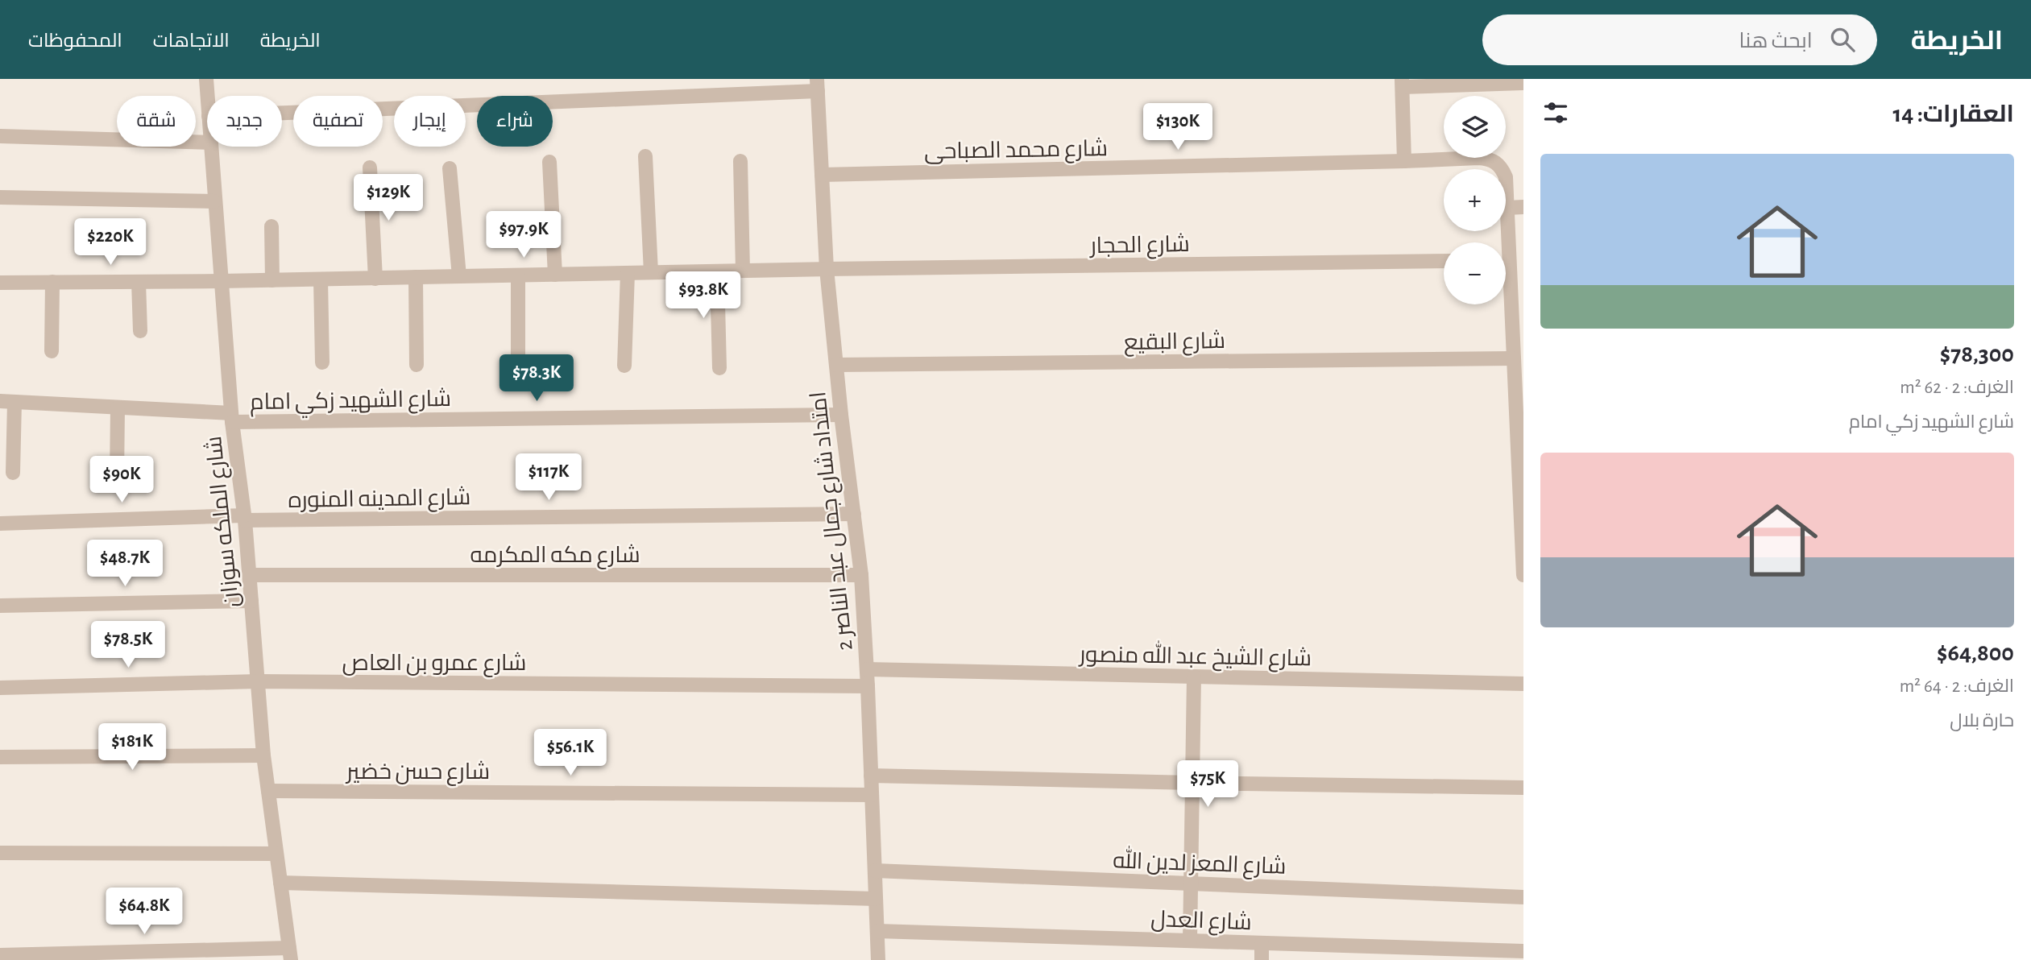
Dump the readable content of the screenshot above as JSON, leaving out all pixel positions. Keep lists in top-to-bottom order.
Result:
{
  "streets": {
    "street": [
      "شارع محمد الصباحى",
      "شارع الحجار",
      "شارع البقيع",
      "شارع الشهيد زكي امام",
      "شارع المدينه المنوره",
      "امتداد شارع جمال عبد الناصر 2",
      "شارع الملكه سوزان",
      "شارع مكه المكرمه",
      "شارع الشيخ عبد الله منصور",
      "شارع عمرو بن العاص",
      "شارع حسن خضير",
      "شارع المعز لدين الله",
      "شارع العدل"
    ]
  },
  "crossings": [
    ["شارع محمد الصباحى", "امتداد شارع جمال عبد الناصر 2"],
    ["شارع الحجار", "امتداد شارع جمال عبد الناصر 2"],
    ["شارع الحجار", "شارع الملكه سوزان"],
    ["شارع البقيع", "امتداد شارع جمال عبد الناصر 2"],
    ["شارع الشهيد زكي امام", "امتداد شارع جمال عبد الناصر 2"],
    ["شارع الشهيد زكي امام", "شارع الملكه سوزان"],
    ["شارع المدينه المنوره", "امتداد شارع جمال عبد الناصر 2"],
    ["شارع المدينه المنوره", "شارع الملكه سوزان"],
    ["امتداد شارع جمال عبد الناصر 2", "شارع مكه المكرمه"],
    ["امتداد شارع جمال عبد الناصر 2", "شارع الشيخ عبد الله منصور"],
    ["امتداد شارع جمال عبد الناصر 2", "شارع عمرو بن العاص"],
    ["امتداد شارع جمال عبد الناصر 2", "شارع حسن خضير"],
    ["امتداد شارع جمال عبد الناصر 2", "شارع المعز لدين الله"],
    ["امتداد شارع جمال عبد الناصر 2", "شارع العدل"],
    ["شارع الملكه سوزان", "شارع مكه المكرمه"],
    ["شارع الملكه سوزان", "شارع عمرو بن العاص"],
    ["شارع الملكه سوزان", "شارع حسن خضير"]
  ],
  "page": {
    "header": "الخريطة",
    "search": "ابحث هنا",
    "nav": ["الخريطة", "الاتجاهات", "المحفوظات"],
    "heading": "العقارات: 14",
    "map_buttons": ["+", "−"],
    "chip": [
      "شراء",
      "إيجار",
      "تصفية",
      "جديد",
      "شقة"
    ],
    "price": [
      "$130K",
      "$129K",
      "$97.9K",
      "$220K",
      "$93.8K",
      "$78.3K",
      "$117K",
      "$90K",
      "$48.7K",
      "$78.5K",
      "$181K",
      "$56.1K",
      "$75K",
      "$64.8K"
    ],
    "list": [
      {
        "name": "$78,300",
        "note": "الغرف: 2 · 62 m² · شارع الشهيد زكي امام"
      },
      {
        "name": "$64,800",
        "note": "الغرف: 2 · 64 m² · حارة بلال"
      }
    ]
  }
}
